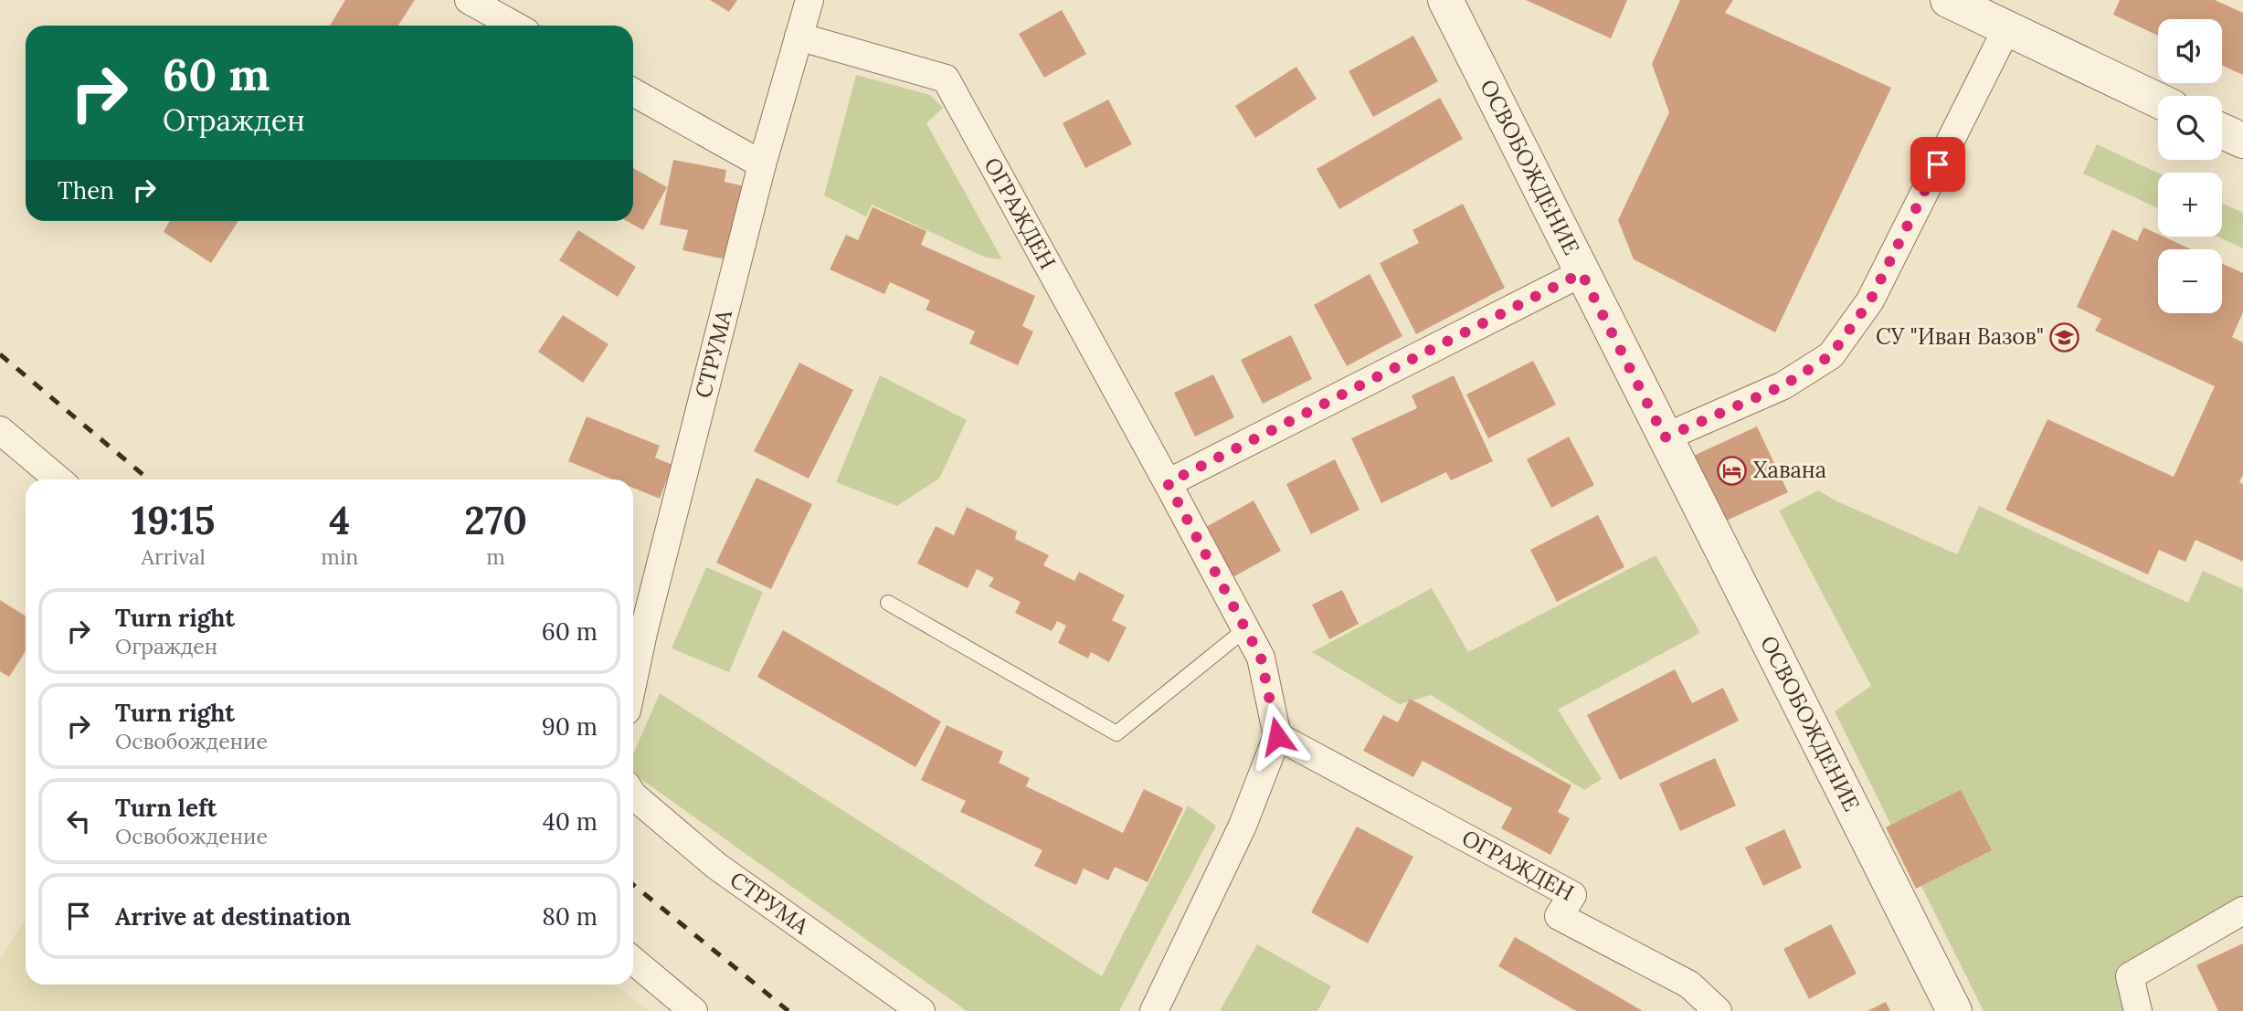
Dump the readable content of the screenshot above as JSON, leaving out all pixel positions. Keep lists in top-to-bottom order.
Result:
{
  "streets": {
    "street": ["ОСВОБОЖДЕНИЕ", "ОГРАЖДЕН", "СТРУМА"]
  },
  "crossings": [
    ["ОГРАЖДЕН", "СТРУМА"]
  ],
  "places": {
    "school or university": ["СУ \"Иван Вазов\""],
    "hotel": ["Хавана"]
  },
  "page": {
    "map_buttons": ["+", "−"],
    "turn": ["60 m", "Огражден"],
    "then": "Then",
    "eta": [
      "19:15",
      "Arrival",
      "4",
      "min",
      "270",
      "m"
    ],
    "list": [
      {
        "name": "Turn right",
        "note": "Огражден",
        "value": "60 m"
      },
      {
        "name": "Turn right",
        "note": "Освобождение",
        "value": "90 m"
      },
      {
        "name": "Turn left",
        "note": "Освобождение",
        "value": "40 m"
      },
      {
        "name": "Arrive at destination",
        "value": "80 m"
      }
    ]
  }
}
